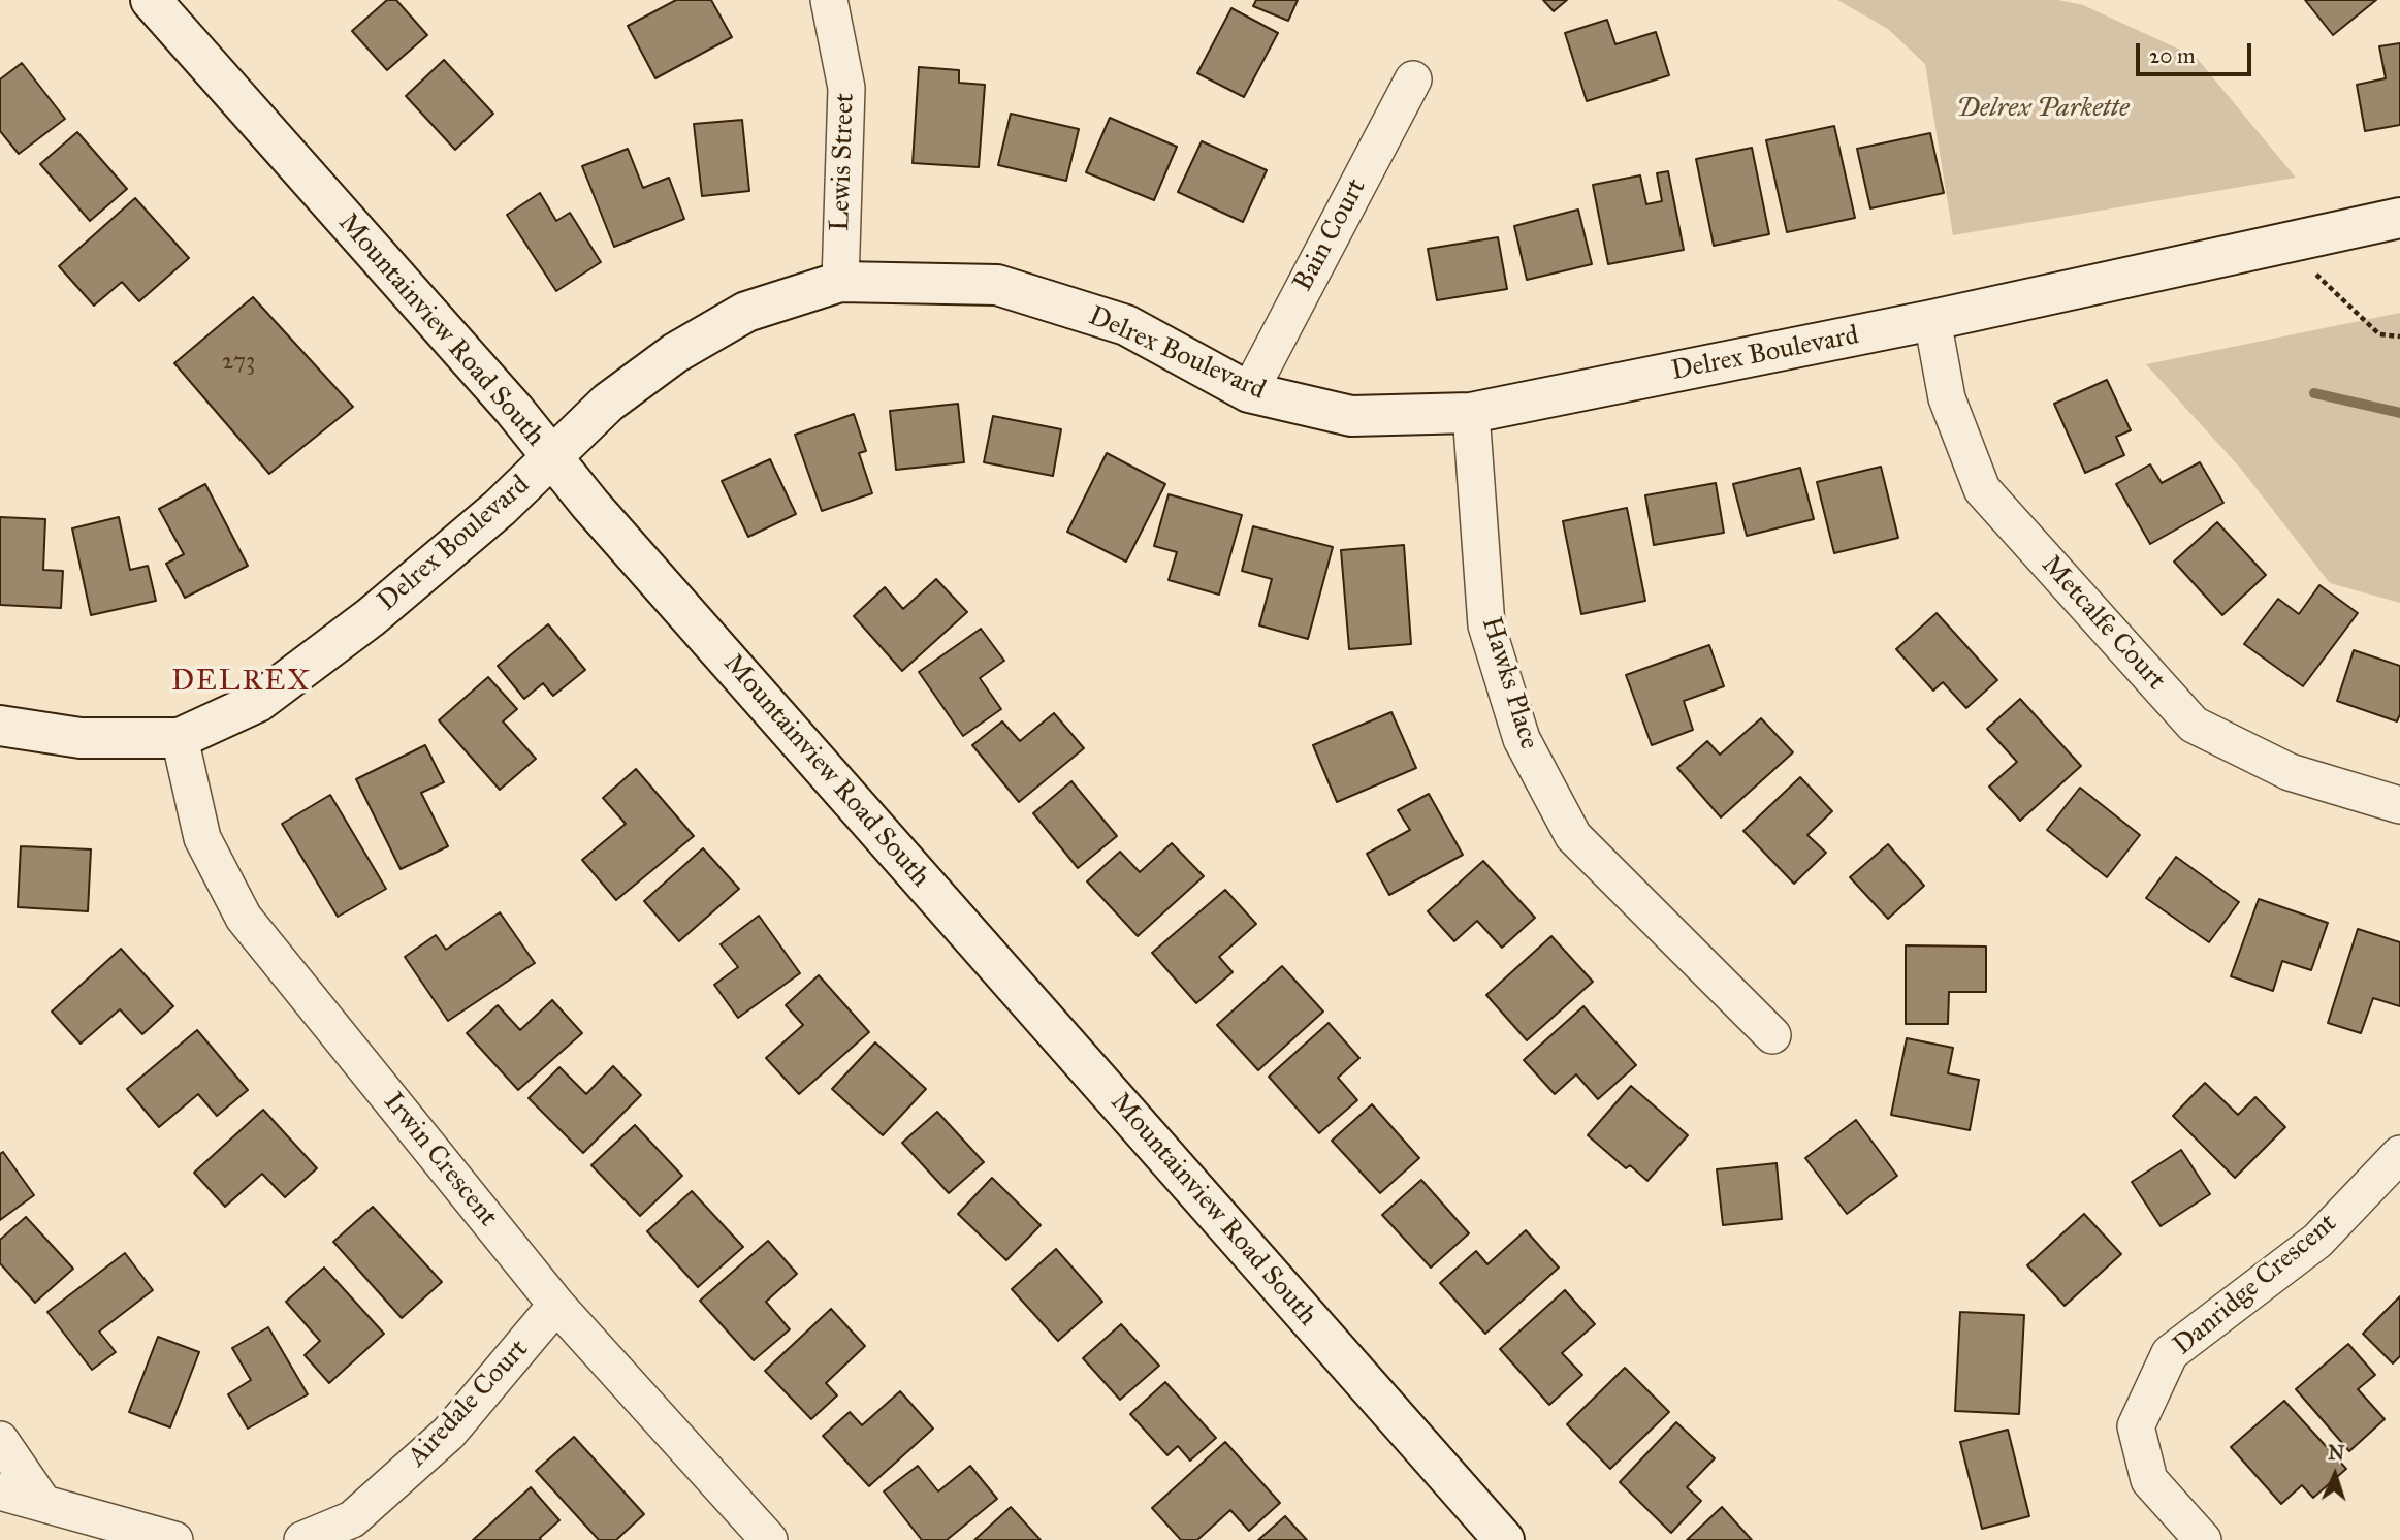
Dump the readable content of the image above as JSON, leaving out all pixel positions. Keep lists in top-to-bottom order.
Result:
{
  "streets": {
    "street": [
      "Lewis Street",
      "Bain Court",
      "Mountainview Road South",
      "Delrex Boulevard",
      "Metcalfe Court",
      "Hawks Place",
      "Irwin Crescent",
      "Danridge Crescent",
      "Airedale Court"
    ]
  },
  "crossings": [
    ["Lewis Street", "Delrex Boulevard"],
    ["Bain Court", "Delrex Boulevard"],
    ["Mountainview Road South", "Delrex Boulevard"],
    ["Delrex Boulevard", "Metcalfe Court"],
    ["Delrex Boulevard", "Hawks Place"],
    ["Delrex Boulevard", "Irwin Crescent"],
    ["Irwin Crescent", "Airedale Court"]
  ],
  "districts": ["DELREX"],
  "parks": ["Delrex Parkette"],
  "house_numbers": ["273"],
  "scale_bar": "20 m",
  "north": "top"
}
